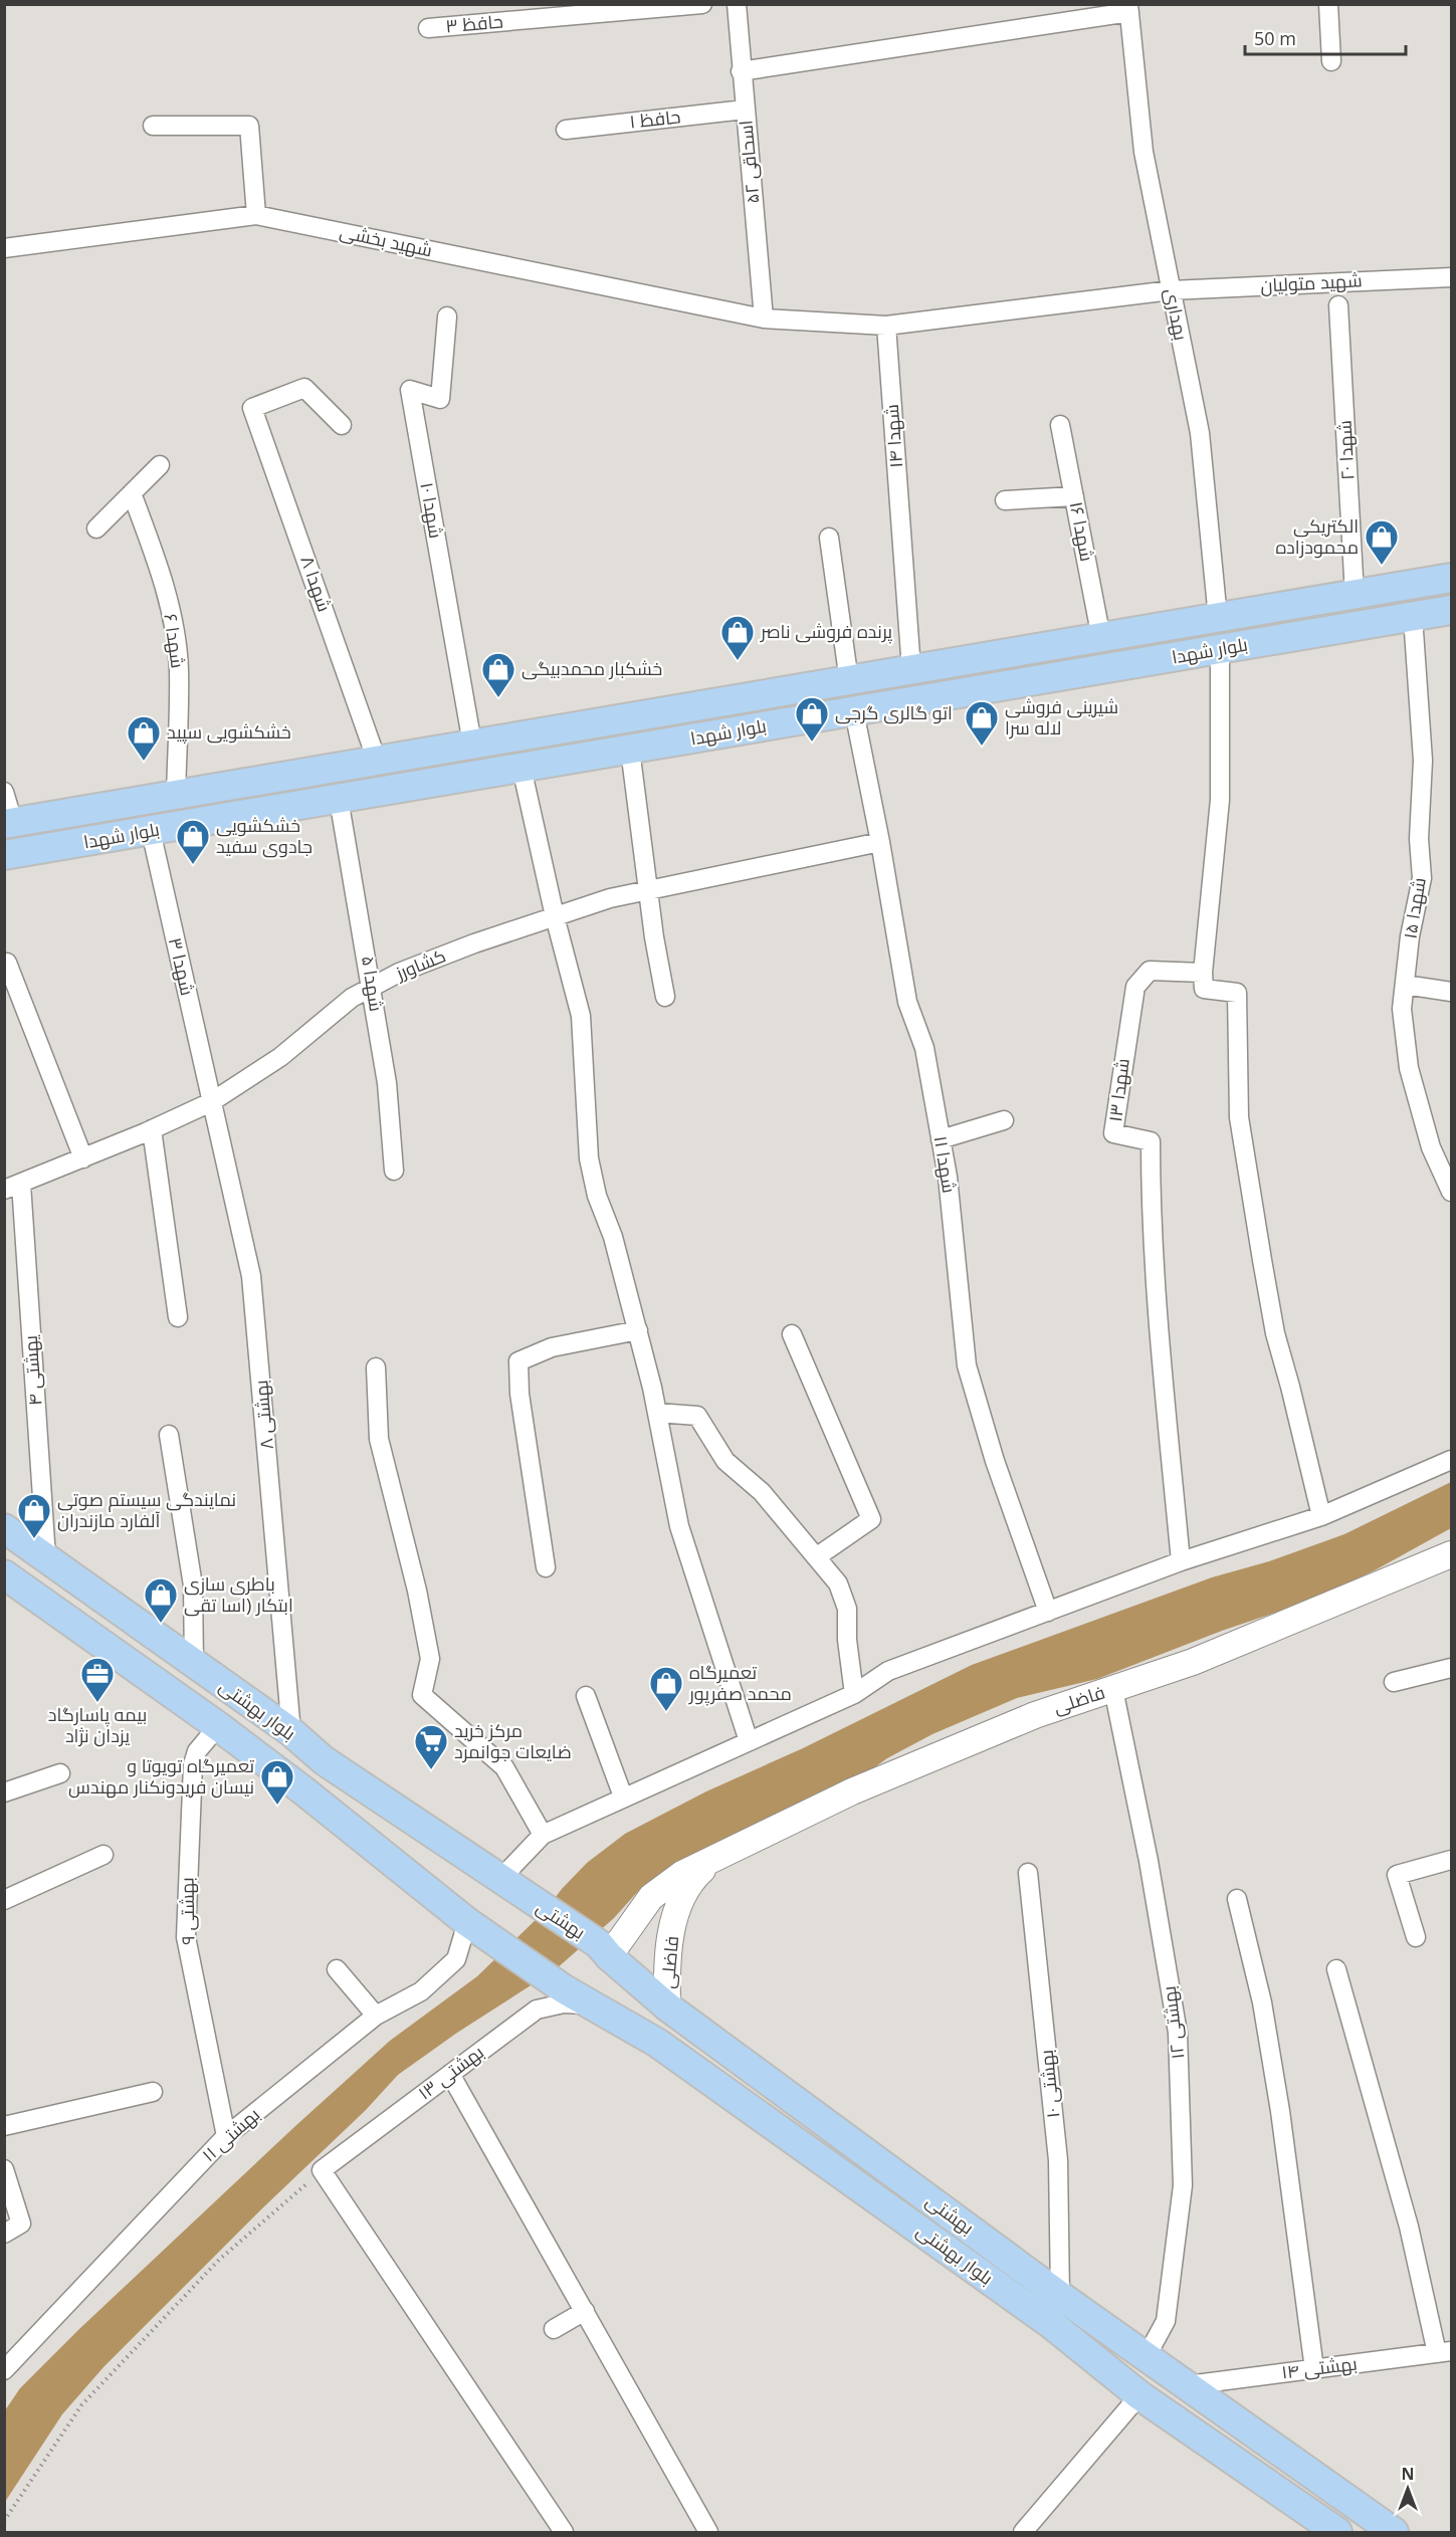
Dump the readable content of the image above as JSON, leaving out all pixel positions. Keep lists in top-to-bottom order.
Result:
{
  "streets": {
    "main road": [
      "بلوار شهدا",
      "فاضلی",
      "بلوار بهشتی",
      "بهشتی"
    ],
    "street": [
      "حافظ ۳",
      "حافظ ۱",
      "اسحاقی ۵۲",
      "شهید بخشی",
      "شهید متولیان",
      "بهداری",
      "شهدا ۱۴",
      "شهدا ۲۰",
      "شهدا ۱۰",
      "شهدا ۱۶",
      "شهدا ۸",
      "شهدا ۶",
      "شهدا ۱۵",
      "کشاورز",
      "شهدا ۳",
      "شهدا ۵",
      "شهدا ۱۳",
      "شهدا ۱۱",
      "یهشتی ۴",
      "بهشتی ۸",
      "بهشتی ۹",
      "بهشتی ۱۲",
      "بهشتی ۱۳",
      "بهشتی ۱۰",
      "بهشتی ۱۱",
      "بهشتی ۱۴"
    ]
  },
  "crossings": [
    ["حافظ ۱", "اسحاقی ۵۲"],
    ["اسحاقی ۵۲", "شهید بخشی"],
    ["شهید متولیان", "بهداری"],
    ["شهید متولیان", "شهدا ۱۴"],
    ["بهداری", "بلوار شهدا"],
    ["شهدا ۱۴", "بلوار شهدا"],
    ["شهدا ۲۰", "بلوار شهدا"],
    ["شهدا ۱۰", "بلوار شهدا"],
    ["شهدا ۱۶", "بلوار شهدا"],
    ["شهدا ۸", "بلوار شهدا"],
    ["شهدا ۶", "بلوار شهدا"],
    ["بلوار شهدا", "شهدا ۱۵"],
    ["بلوار شهدا", "شهدا ۳"],
    ["بلوار شهدا", "شهدا ۵"],
    ["بلوار شهدا", "شهدا ۱۱"],
    ["کشاورز", "شهدا ۳"],
    ["کشاورز", "شهدا ۵"],
    ["کشاورز", "شهدا ۱۱"],
    ["کشاورز", "یهشتی ۴"],
    ["کشاورز", "بهشتی ۸"],
    ["شهدا ۳", "بهشتی ۸"],
    ["یهشتی ۴", "بلوار بهشتی"],
    ["بهشتی ۸", "بلوار بهشتی"],
    ["فاضلی", "بهشتی"],
    ["فاضلی", "بهشتی ۱۲"],
    ["بلوار بهشتی", "بهشتی ۹"],
    ["بلوار بهشتی", "بهشتی"],
    ["بلوار بهشتی", "بهشتی ۱۳"],
    ["بلوار بهشتی", "بهشتی ۱۱"],
    ["بهشتی ۹", "بهشتی ۱۱"],
    ["بهشتی", "بهشتی ۱۲"],
    ["بهشتی", "بهشتی ۱۰"],
    ["بهشتی", "بهشتی ۱۴"]
  ],
  "places": {
    "shop": [
      "الکتریکی محمودزاده",
      "پرنده فروشی ناصر",
      "خشکبار محمدبیگی",
      "اتو گالری گرجی",
      "شیرینی فروشی لاله سرا",
      "خشکشویی سپید",
      "خشکشویی جادوی سفید",
      "نمایندگی سیستم صوتی آلفارد مازندران",
      "باطری سازی ابتکار (اسا تقی",
      "تعمیرگاه محمد صفرپور",
      "تعمیرگاه تویوتا و نیسان فریدونکنار مهندس"
    ],
    "office": ["بیمه پاسارگاد یزدان نژاد"],
    "supermarket": ["مرکز خرید ضایعات جوانمرد"]
  },
  "scale_bar": "50 m",
  "north": "top"
}
